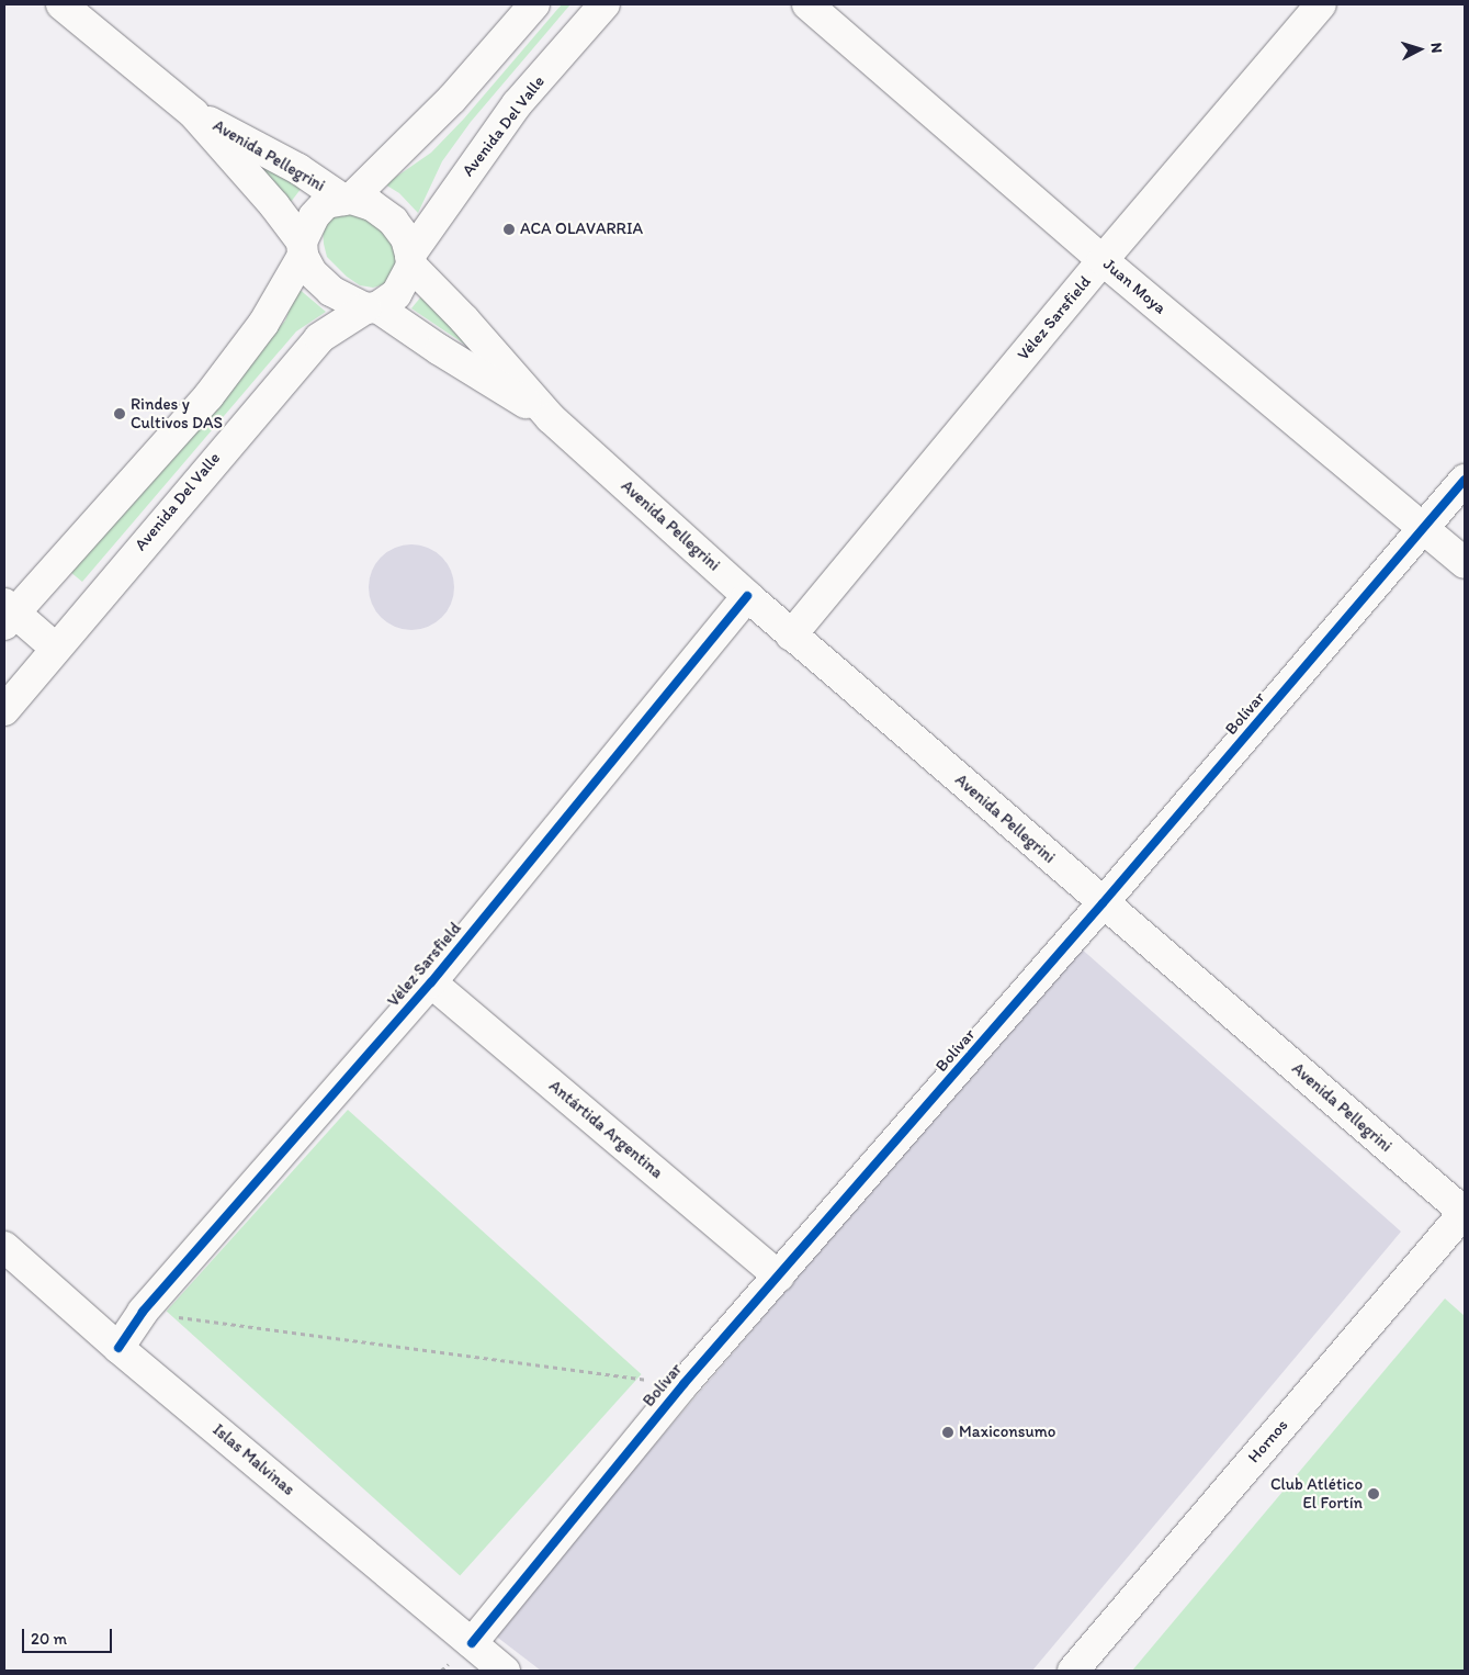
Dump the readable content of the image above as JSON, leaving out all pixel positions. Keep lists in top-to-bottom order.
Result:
{
  "streets": {
    "street": [
      "Avenida Del Valle",
      "Avenida Pellegrini",
      "Juan Moya",
      "Vélez Sarsfield",
      "Bolívar",
      "Antártida Argentina",
      "Hornos",
      "Islas Malvinas"
    ]
  },
  "crossings": [
    ["Avenida Del Valle", "Avenida Pellegrini"],
    ["Avenida Pellegrini", "Vélez Sarsfield"],
    ["Avenida Pellegrini", "Bolívar"],
    ["Avenida Pellegrini", "Hornos"],
    ["Juan Moya", "Vélez Sarsfield"],
    ["Juan Moya", "Bolívar"],
    ["Vélez Sarsfield", "Antártida Argentina"],
    ["Vélez Sarsfield", "Islas Malvinas"],
    ["Bolívar", "Antártida Argentina"],
    ["Bolívar", "Islas Malvinas"]
  ],
  "places": [
    "ACA OLAVARRIA",
    "Rindes y Cultivos DAS",
    "Maxiconsumo",
    "Club Atlético El Fortín"
  ],
  "scale_bar": "20 m",
  "north": "right"
}
